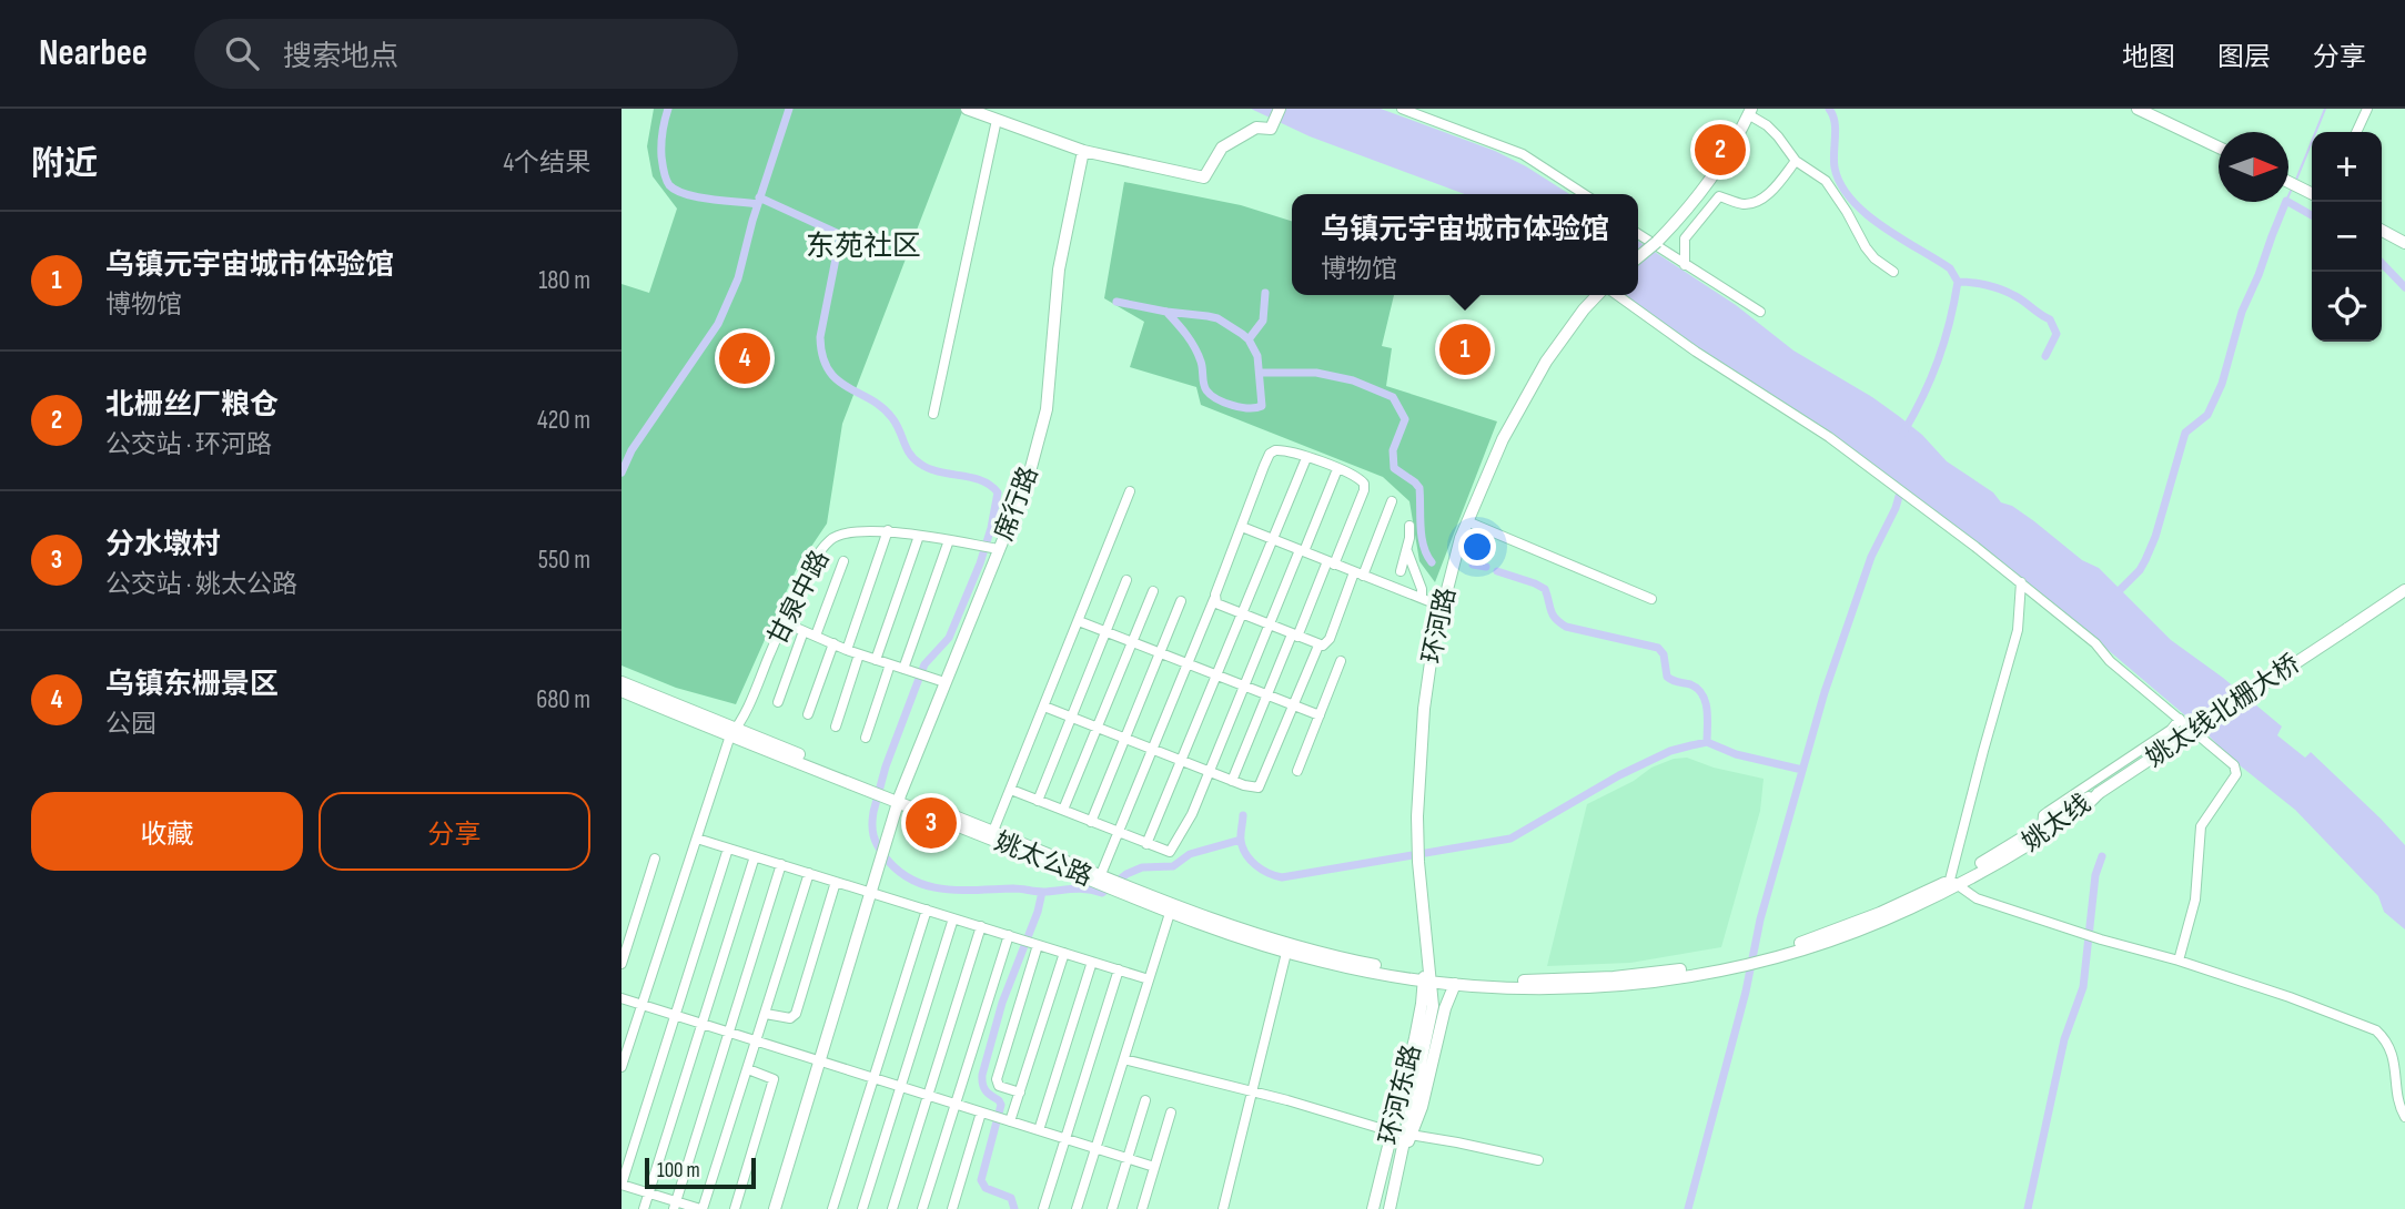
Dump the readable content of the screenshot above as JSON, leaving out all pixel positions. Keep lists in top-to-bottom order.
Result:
{
  "streets": {
    "street": [
      "席行路",
      "甘泉中路",
      "环河路",
      "姚太线北栅大桥",
      "姚太线",
      "姚太公路",
      "环河东路"
    ]
  },
  "crossings": [
    ["席行路", "甘泉中路"],
    ["席行路", "姚太公路"],
    ["甘泉中路", "姚太公路"],
    ["环河路", "姚太线"],
    ["环河路", "姚太公路"],
    ["环河路", "环河东路"],
    ["姚太线北栅大桥", "姚太线"],
    ["姚太线", "姚太公路"],
    ["姚太线", "环河东路"],
    ["姚太公路", "环河东路"]
  ],
  "districts": ["东苑社区"],
  "scale_bar": "100 m",
  "north": "right",
  "page": {
    "header": "Nearbee",
    "search": "搜索地点",
    "nav": ["地图", "图层", "分享"],
    "heading": ["附近", "4个结果"],
    "pins": [
      "2",
      "1",
      "4",
      "3"
    ],
    "map_buttons": ["+", "−"],
    "popup": ["乌镇元宇宙城市体验馆", "博物馆"],
    "list": [
      {
        "mark": "1",
        "name": "乌镇元宇宙城市体验馆",
        "note": "博物馆",
        "value": "180 m"
      },
      {
        "mark": "2",
        "name": "北栅丝厂粮仓",
        "note": "公交站 · 环河路",
        "value": "420 m"
      },
      {
        "mark": "3",
        "name": "分水墩村",
        "note": "公交站 · 姚太公路",
        "value": "550 m"
      },
      {
        "mark": "4",
        "name": "乌镇东栅景区",
        "note": "公园",
        "value": "680 m"
      }
    ],
    "buttons": ["收藏", "分享"],
    "scale": "100 m"
  }
}
